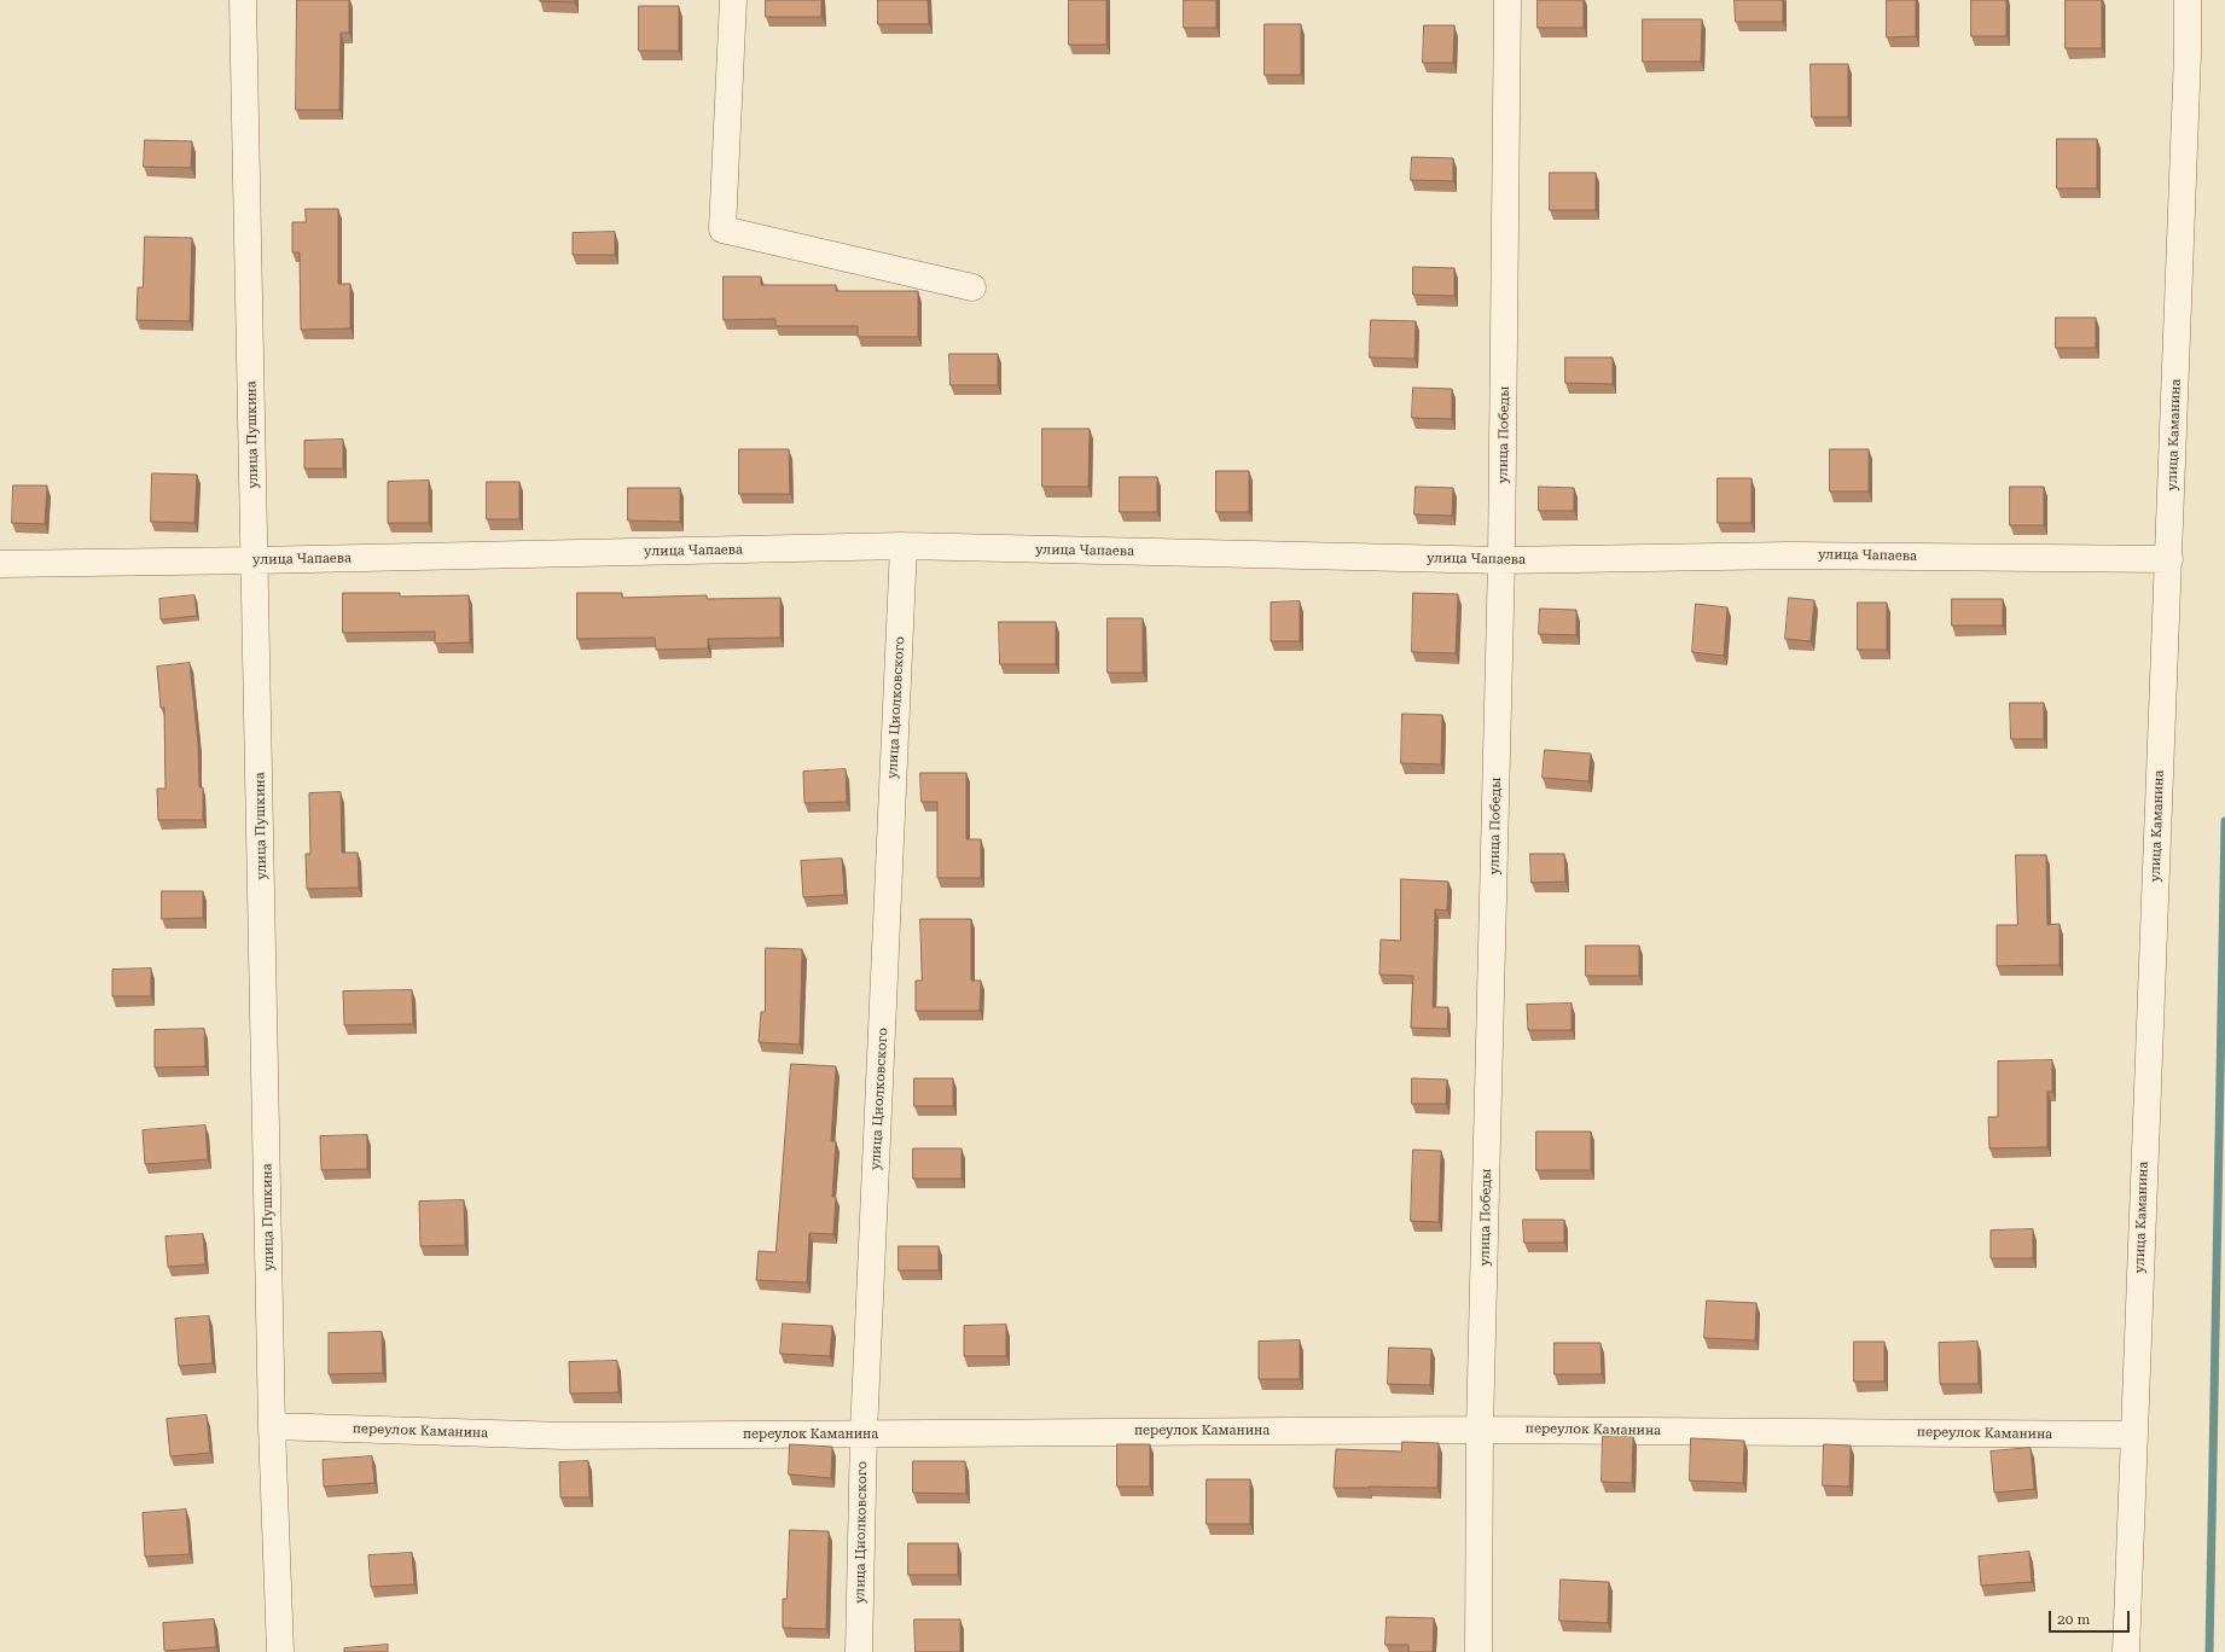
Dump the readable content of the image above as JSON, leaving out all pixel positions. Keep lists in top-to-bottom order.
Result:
{
  "streets": {
    "street": [
      "улица Пушкина",
      "улица Победы",
      "улица Каманина",
      "улица Чапаева",
      "улица Циолковского",
      "переулок Каманина"
    ]
  },
  "crossings": [
    ["улица Пушкина", "улица Чапаева"],
    ["улица Пушкина", "переулок Каманина"],
    ["улица Победы", "улица Чапаева"],
    ["улица Победы", "переулок Каманина"],
    ["улица Каманина", "улица Чапаева"],
    ["улица Каманина", "переулок Каманина"],
    ["улица Чапаева", "улица Циолковского"],
    ["улица Циолковского", "переулок Каманина"]
  ],
  "scale_bar": "20 m"
}
